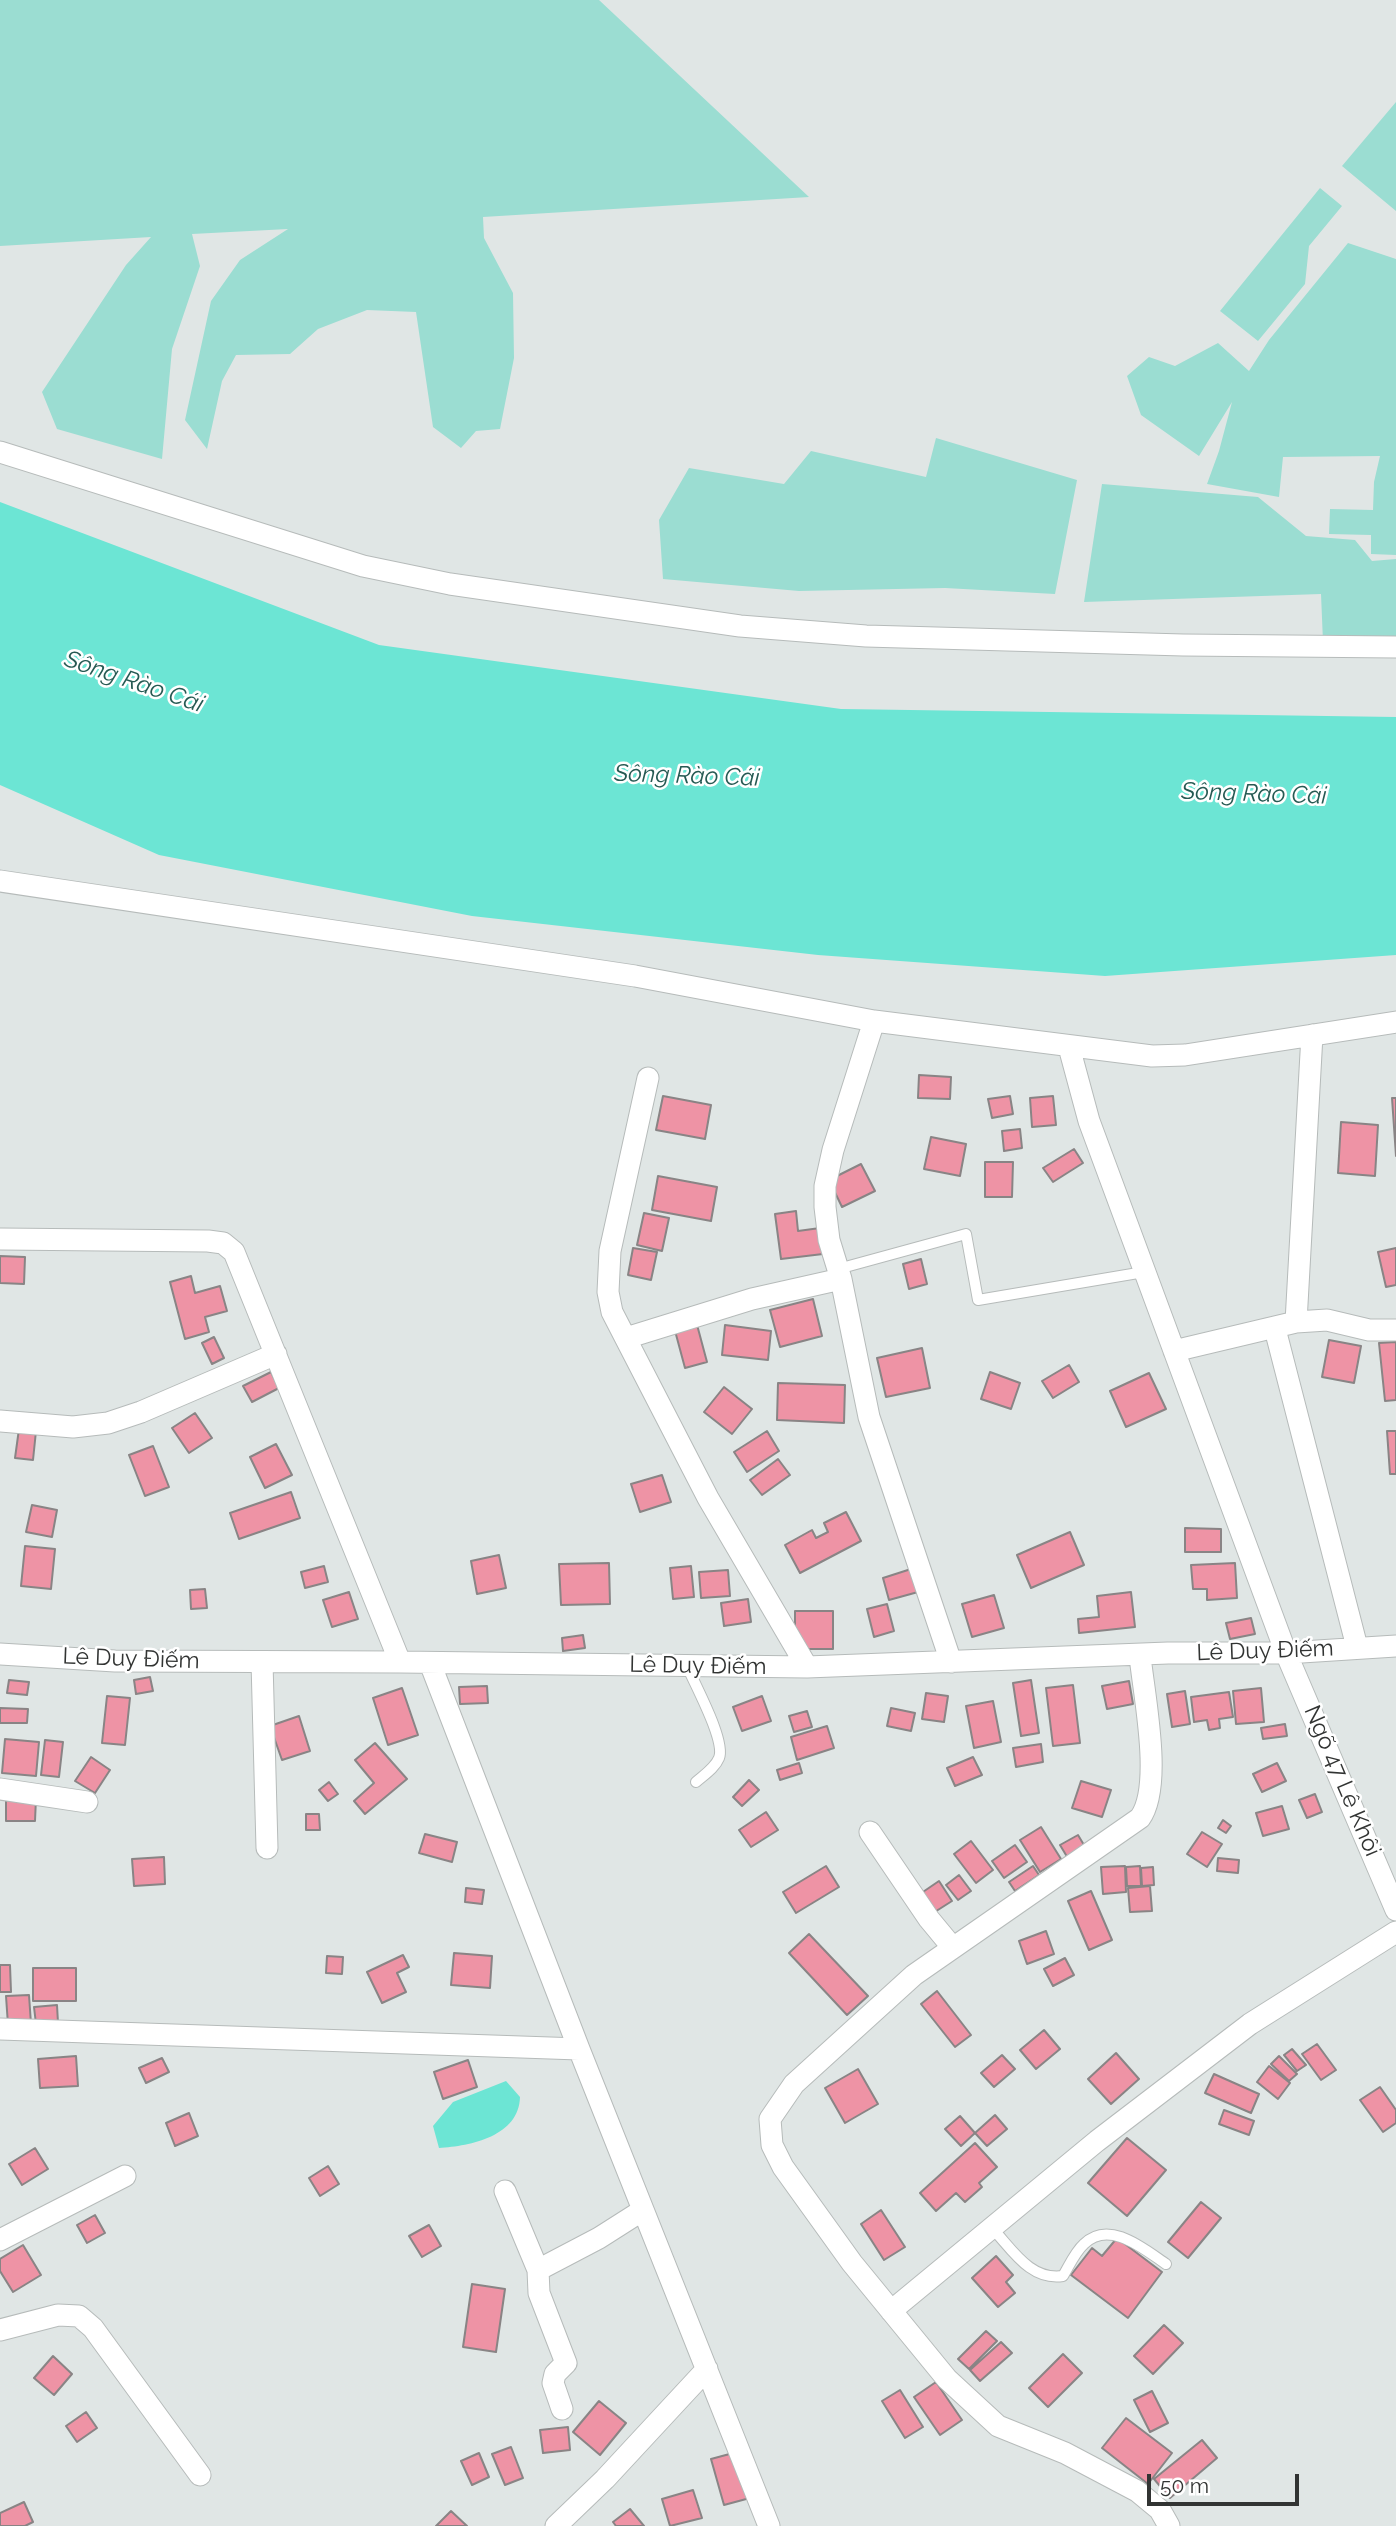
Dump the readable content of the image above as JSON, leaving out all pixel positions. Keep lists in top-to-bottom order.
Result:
{
  "streets": {
    "street": ["Lê Duy Điếm", "Ngõ 47 Lê Khôi"]
  },
  "crossings": [
    ["Lê Duy Điếm", "Ngõ 47 Lê Khôi"]
  ],
  "water": ["Sông Rào Cái"],
  "scale_bar": "50 m"
}
